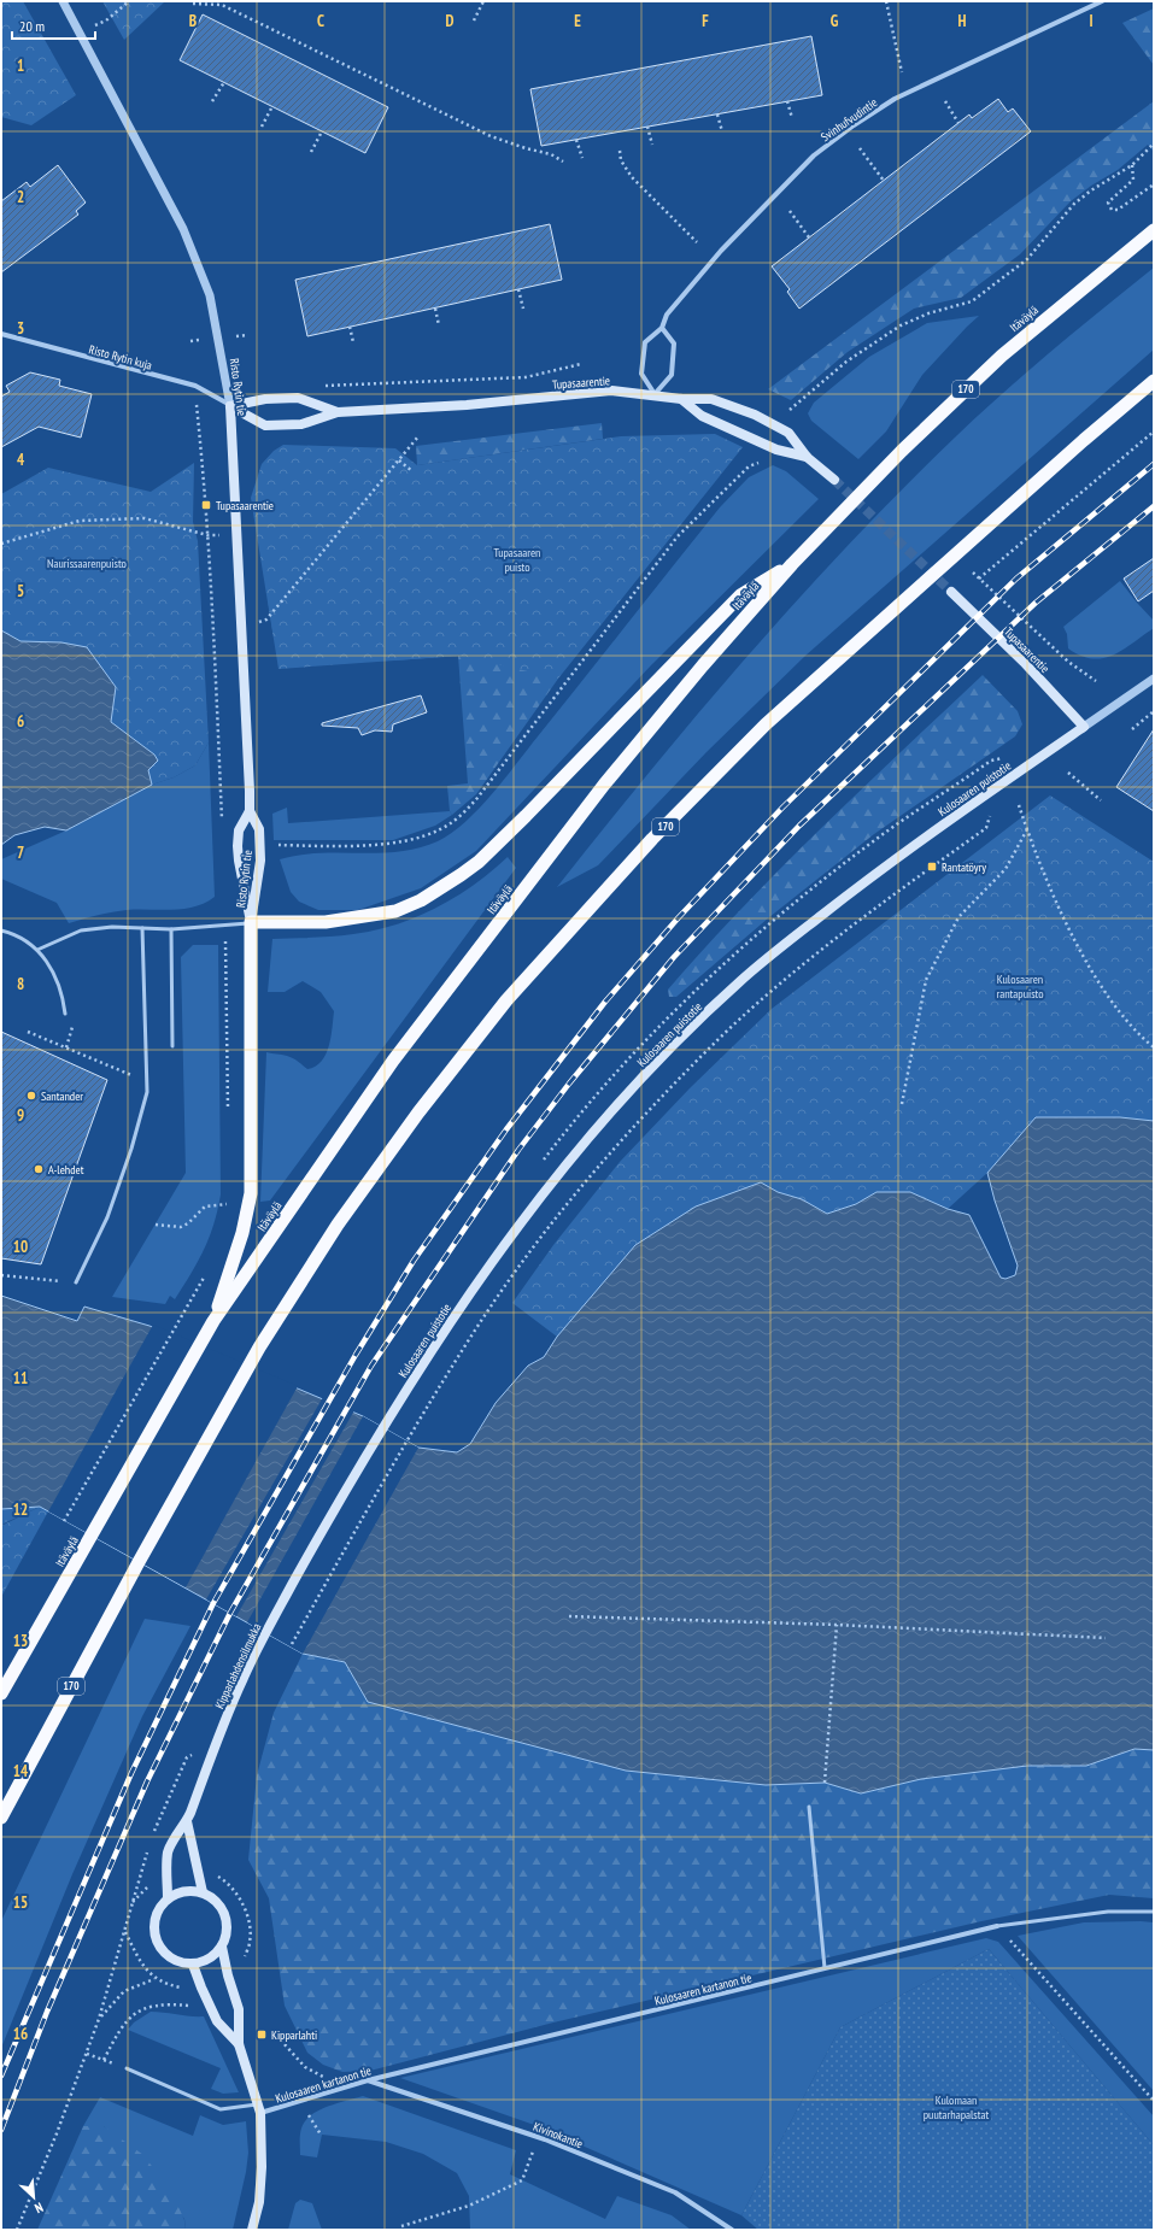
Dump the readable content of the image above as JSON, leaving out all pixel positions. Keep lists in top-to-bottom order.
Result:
{
  "streets": {
    "highway": ["Itäväylä", "170"],
    "main road": [
      "Tupasaarentie",
      "Risto Rytin tie",
      "Kulosaaren puistotie",
      "Kipparlahdensilmukka"
    ],
    "street": [
      "Svinhufvudintie",
      "Risto Rytin kuja",
      "Kulosaaren kartanon tie",
      "Kivinokantie"
    ]
  },
  "crossings": [
    ["Svinhufvudintie", "Tupasaarentie"],
    ["Risto Rytin kuja", "Tupasaarentie"],
    ["Risto Rytin kuja", "Risto Rytin tie"],
    ["Tupasaarentie", "Risto Rytin tie"],
    ["Tupasaarentie", "Kulosaaren puistotie"],
    ["Kulosaaren puistotie", "Kipparlahdensilmukka"],
    ["Kulosaaren kartanon tie", "Kivinokantie"]
  ],
  "parks": [
    "Tupasaaren puisto",
    "Naurissaarenpuisto",
    "Kulosaaren rantapuisto",
    "Kulomaan puutarhapalstat"
  ],
  "places": {
    "transit": ["Tupasaarentie", "Rantatöyry", "Kipparlahti"],
    "other": ["Santander", "A-lehdet"]
  },
  "scale_bar": "20 m",
  "north": "bottom right",
  "grid": {
    "columns": [
      "B",
      "C",
      "D",
      "E",
      "F",
      "G",
      "H",
      "I"
    ],
    "rows": [
      "1",
      "2",
      "3",
      "4",
      "5",
      "6",
      "7",
      "8",
      "9",
      "10",
      "11",
      "12",
      "13",
      "14",
      "15",
      "16"
    ]
  }
}
